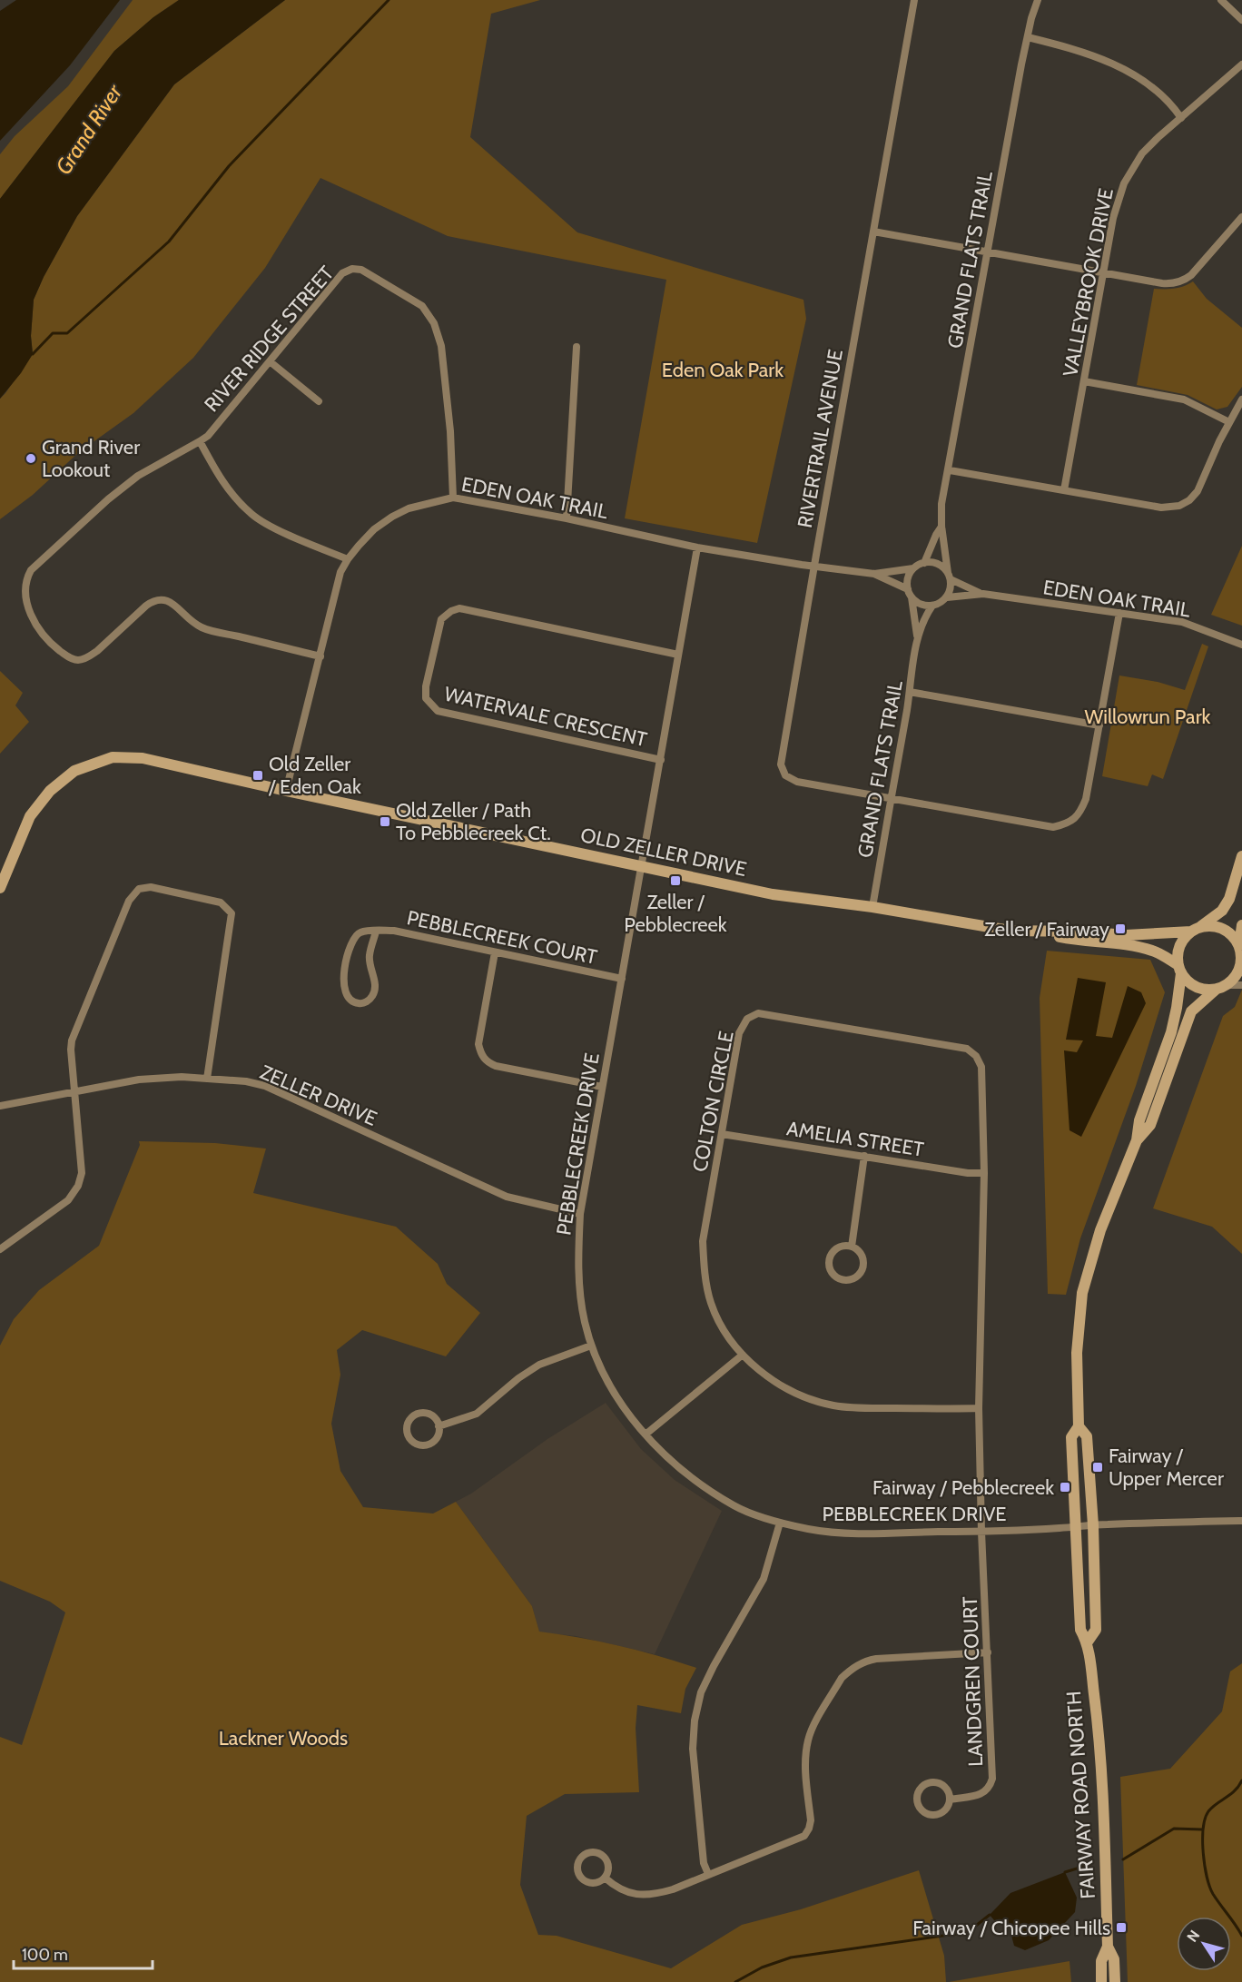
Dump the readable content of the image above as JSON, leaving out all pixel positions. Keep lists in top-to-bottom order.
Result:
{
  "streets": {
    "main road": ["OLD ZELLER DRIVE", "FAIRWAY ROAD NORTH"],
    "street": [
      "GRAND FLATS TRAIL",
      "VALLEYBROOK DRIVE",
      "RIVER RIDGE STREET",
      "RIVERTRAIL AVENUE",
      "EDEN OAK TRAIL",
      "WATERVALE CRESCENT",
      "PEBBLECREEK COURT",
      "ZELLER DRIVE",
      "COLTON CIRCLE",
      "AMELIA STREET",
      "PEBBLECREEK DRIVE",
      "LANDGREN COURT"
    ]
  },
  "crossings": [
    ["GRAND FLATS TRAIL", "RIVERTRAIL AVENUE"],
    ["GRAND FLATS TRAIL", "EDEN OAK TRAIL"],
    ["GRAND FLATS TRAIL", "OLD ZELLER DRIVE"],
    ["RIVER RIDGE STREET", "EDEN OAK TRAIL"],
    ["RIVERTRAIL AVENUE", "EDEN OAK TRAIL"],
    ["EDEN OAK TRAIL", "OLD ZELLER DRIVE"],
    ["EDEN OAK TRAIL", "PEBBLECREEK DRIVE"],
    ["WATERVALE CRESCENT", "PEBBLECREEK DRIVE"],
    ["OLD ZELLER DRIVE", "PEBBLECREEK DRIVE"],
    ["OLD ZELLER DRIVE", "FAIRWAY ROAD NORTH"],
    ["PEBBLECREEK COURT", "PEBBLECREEK DRIVE"],
    ["ZELLER DRIVE", "PEBBLECREEK DRIVE"],
    ["COLTON CIRCLE", "AMELIA STREET"],
    ["COLTON CIRCLE", "PEBBLECREEK DRIVE"],
    ["COLTON CIRCLE", "LANDGREN COURT"],
    ["PEBBLECREEK DRIVE", "LANDGREN COURT"],
    ["PEBBLECREEK DRIVE", "FAIRWAY ROAD NORTH"]
  ],
  "water": ["Grand River"],
  "parks": ["Eden Oak Park", "Willowrun Park", "Lackner Woods"],
  "places": {
    "other": ["Grand River Lookout"],
    "transit": [
      "Old Zeller / Eden Oak",
      "Old Zeller / Path To Pebblecreek Ct.",
      "Zeller / Pebblecreek",
      "Zeller / Fairway",
      "Fairway / Upper Mercer",
      "Fairway / Pebblecreek",
      "Fairway / Chicopee Hills"
    ]
  },
  "scale_bar": "100 m",
  "north": "top left"
}
